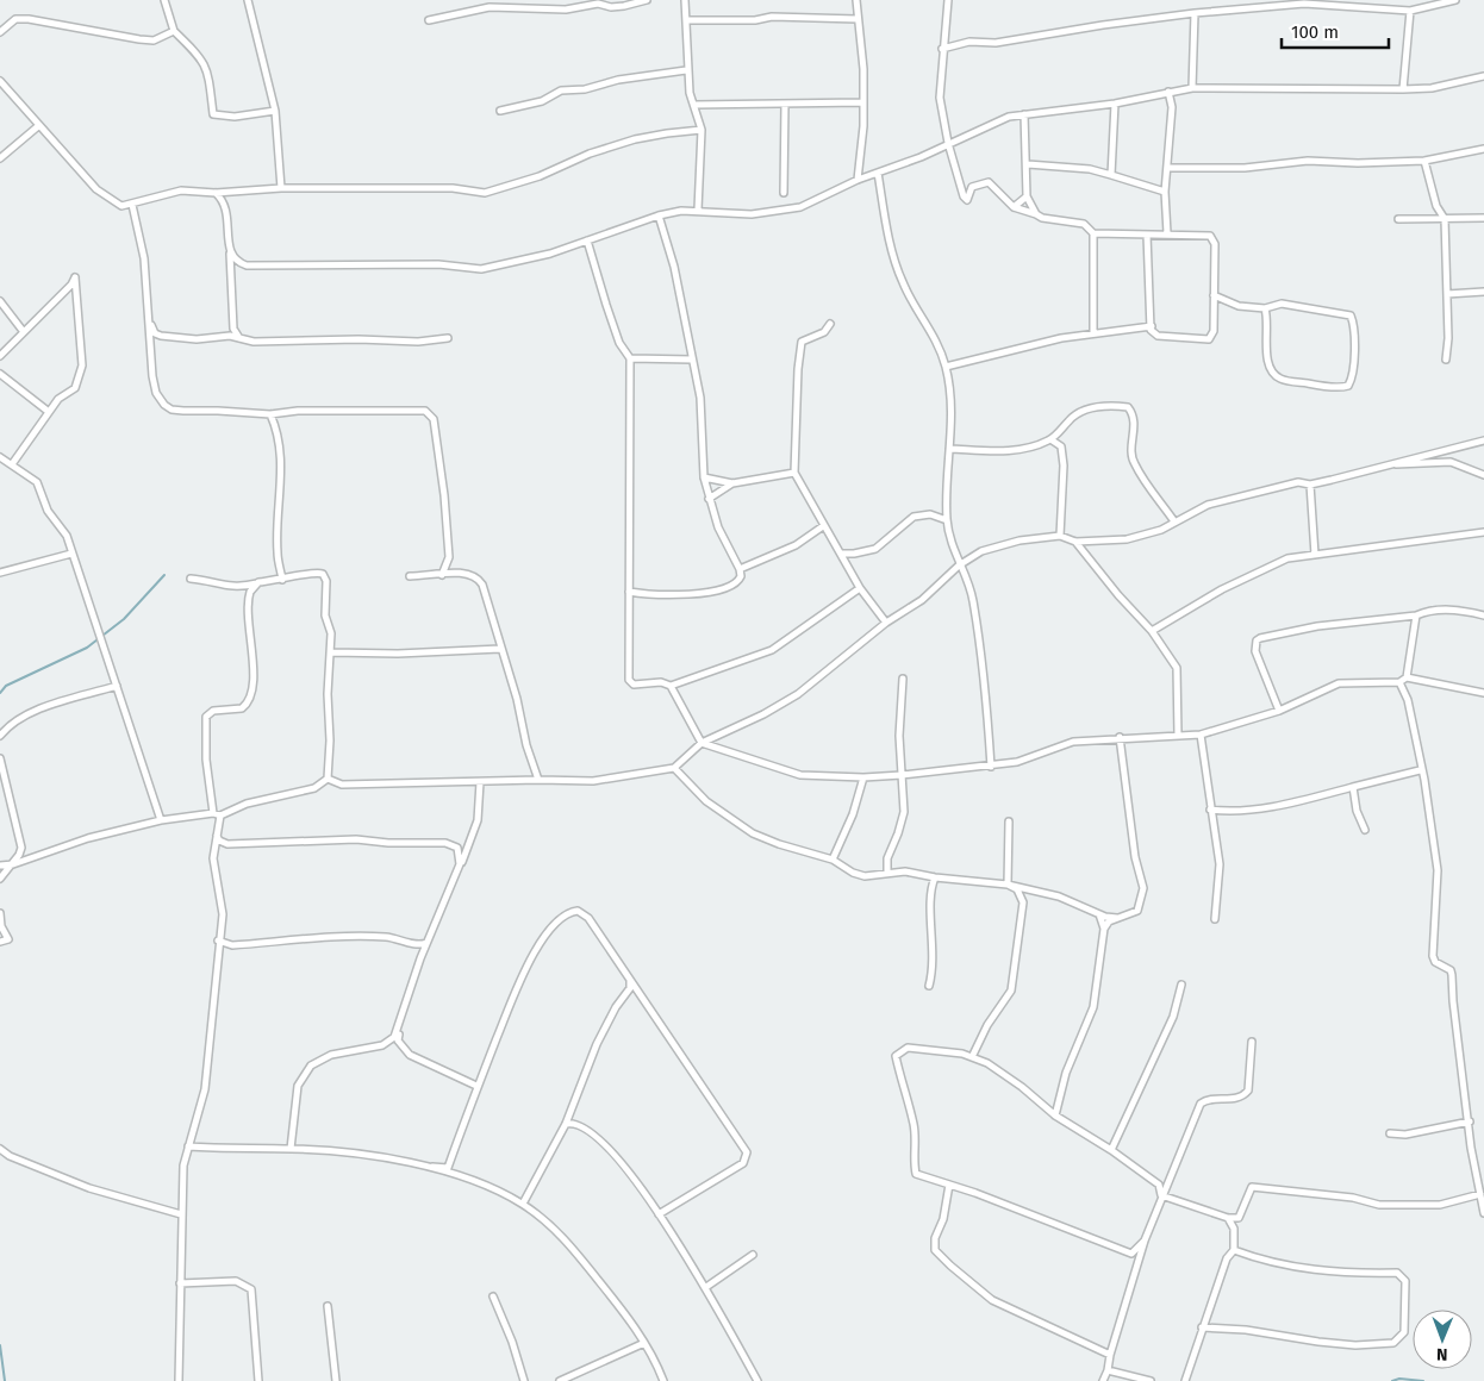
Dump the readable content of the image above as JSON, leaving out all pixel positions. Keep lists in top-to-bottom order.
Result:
{
  "scale_bar": "100 m",
  "north": "bottom"
}
